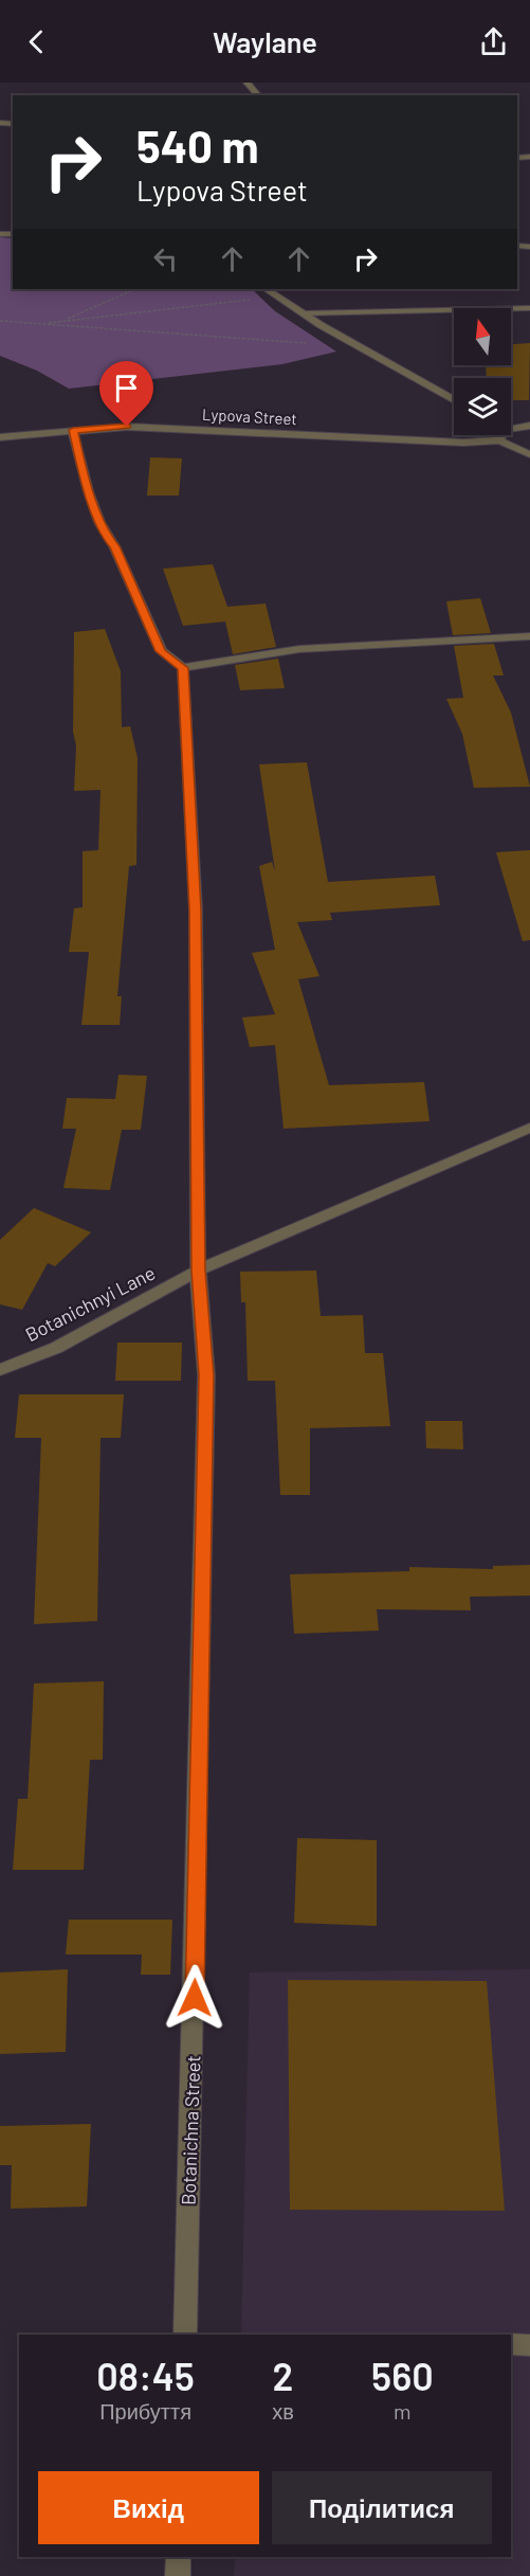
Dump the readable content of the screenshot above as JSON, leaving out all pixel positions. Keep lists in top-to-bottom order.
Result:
{
  "streets": {
    "street": ["Lypova Street", "Botanichnyi Lane", "Botanichna Street"]
  },
  "crossings": [
    ["Botanichnyi Lane", "Botanichna Street"]
  ],
  "north": "top",
  "page": {
    "header": "Waylane",
    "turn": ["540 m", "Lypova Street"],
    "eta": [
      "08:45",
      "Прибуття",
      "2",
      "хв",
      "560",
      "m"
    ],
    "buttons": ["Вихід", "Поділитися"]
  }
}
